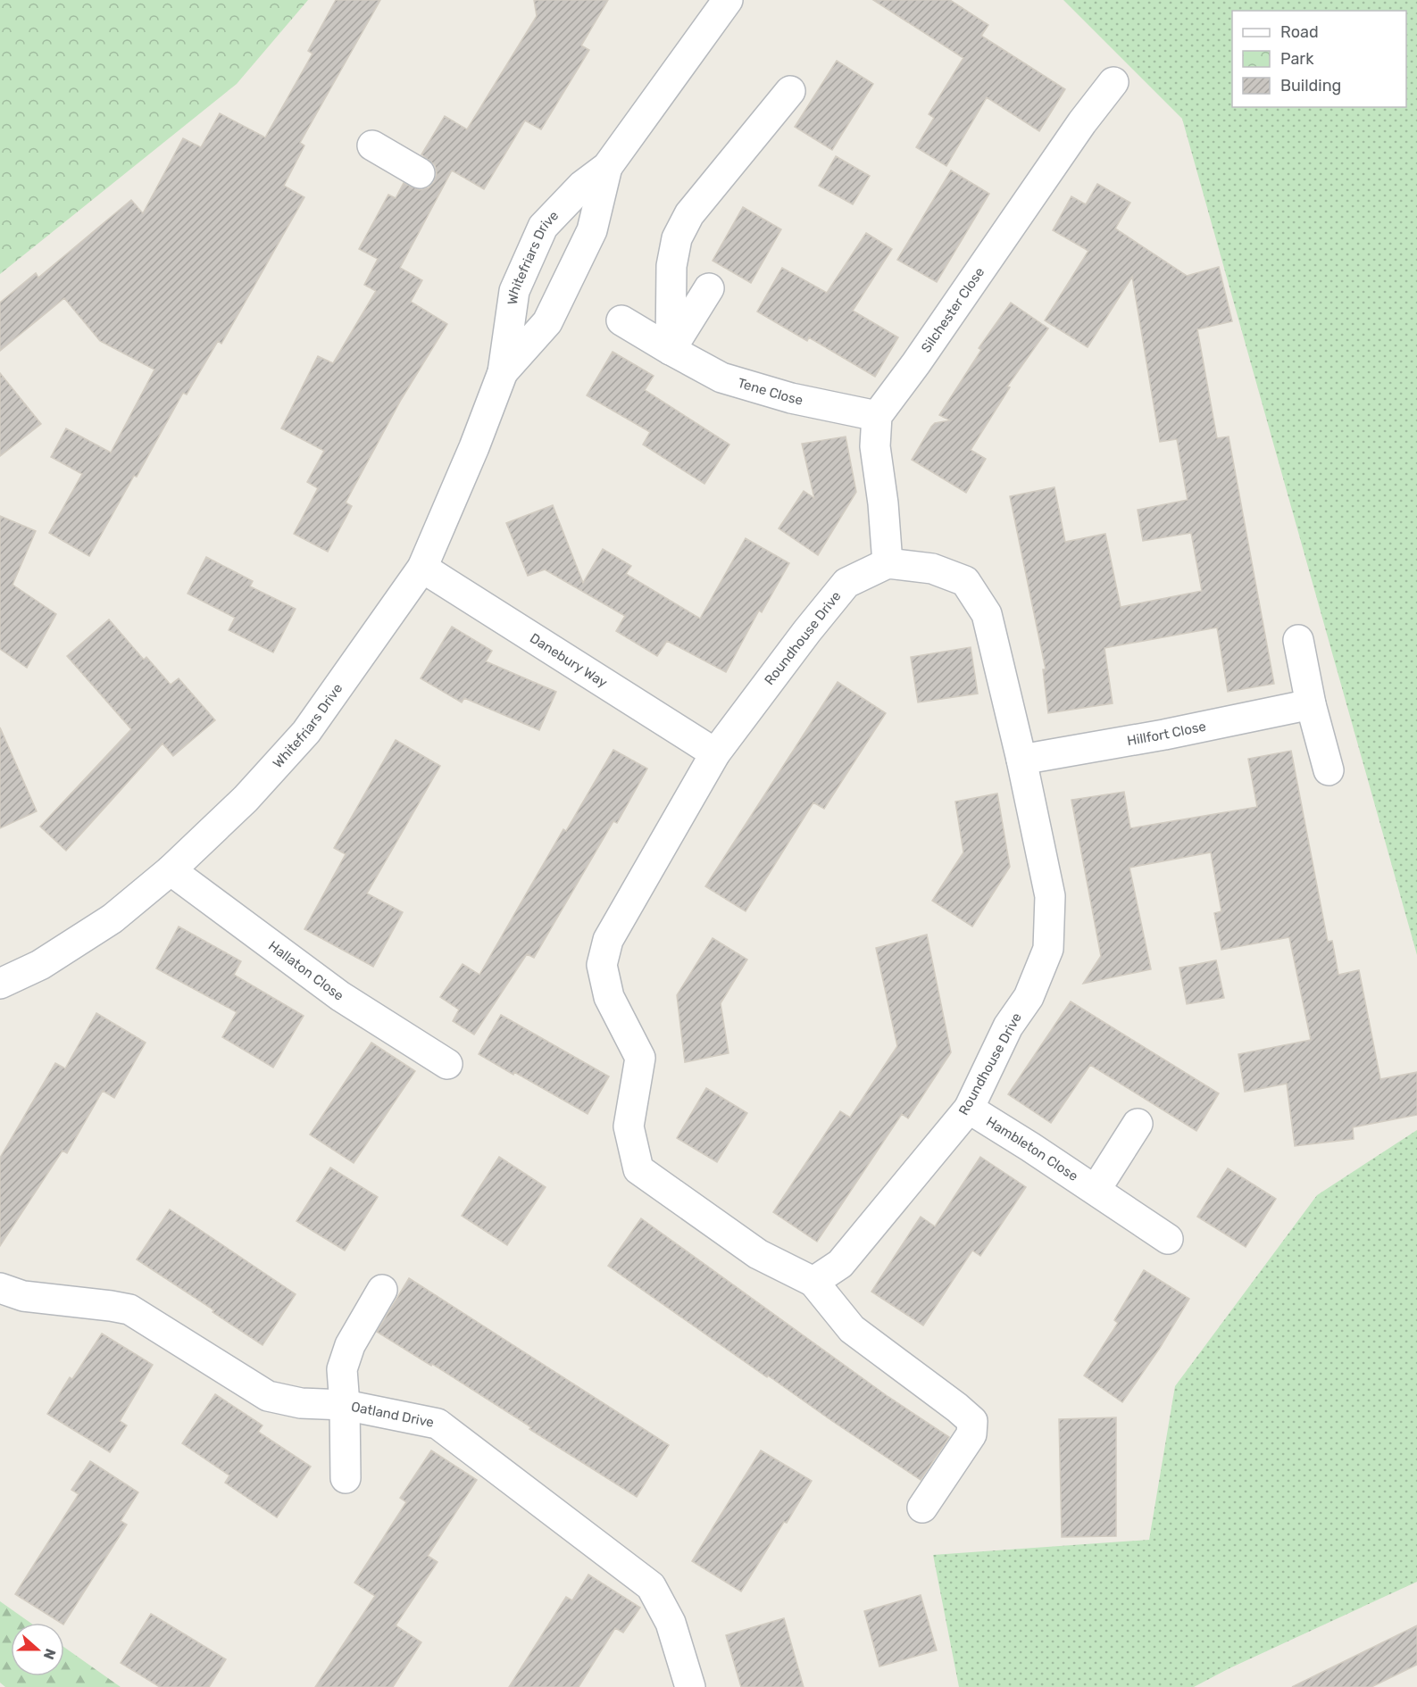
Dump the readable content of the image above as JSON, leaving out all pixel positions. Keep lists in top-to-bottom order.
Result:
{
  "streets": {
    "street": [
      "Whitefriars Drive",
      "Silchester Close",
      "Tene Close",
      "Roundhouse Drive",
      "Danebury Way",
      "Hillfort Close",
      "Hallaton Close",
      "Hambleton Close",
      "Oatland Drive"
    ]
  },
  "crossings": [
    ["Whitefriars Drive", "Danebury Way"],
    ["Whitefriars Drive", "Hallaton Close"],
    ["Silchester Close", "Tene Close"],
    ["Roundhouse Drive", "Danebury Way"],
    ["Roundhouse Drive", "Hillfort Close"],
    ["Roundhouse Drive", "Hambleton Close"]
  ],
  "legend": ["Road", "Park", "Building"],
  "north": "right"
}
